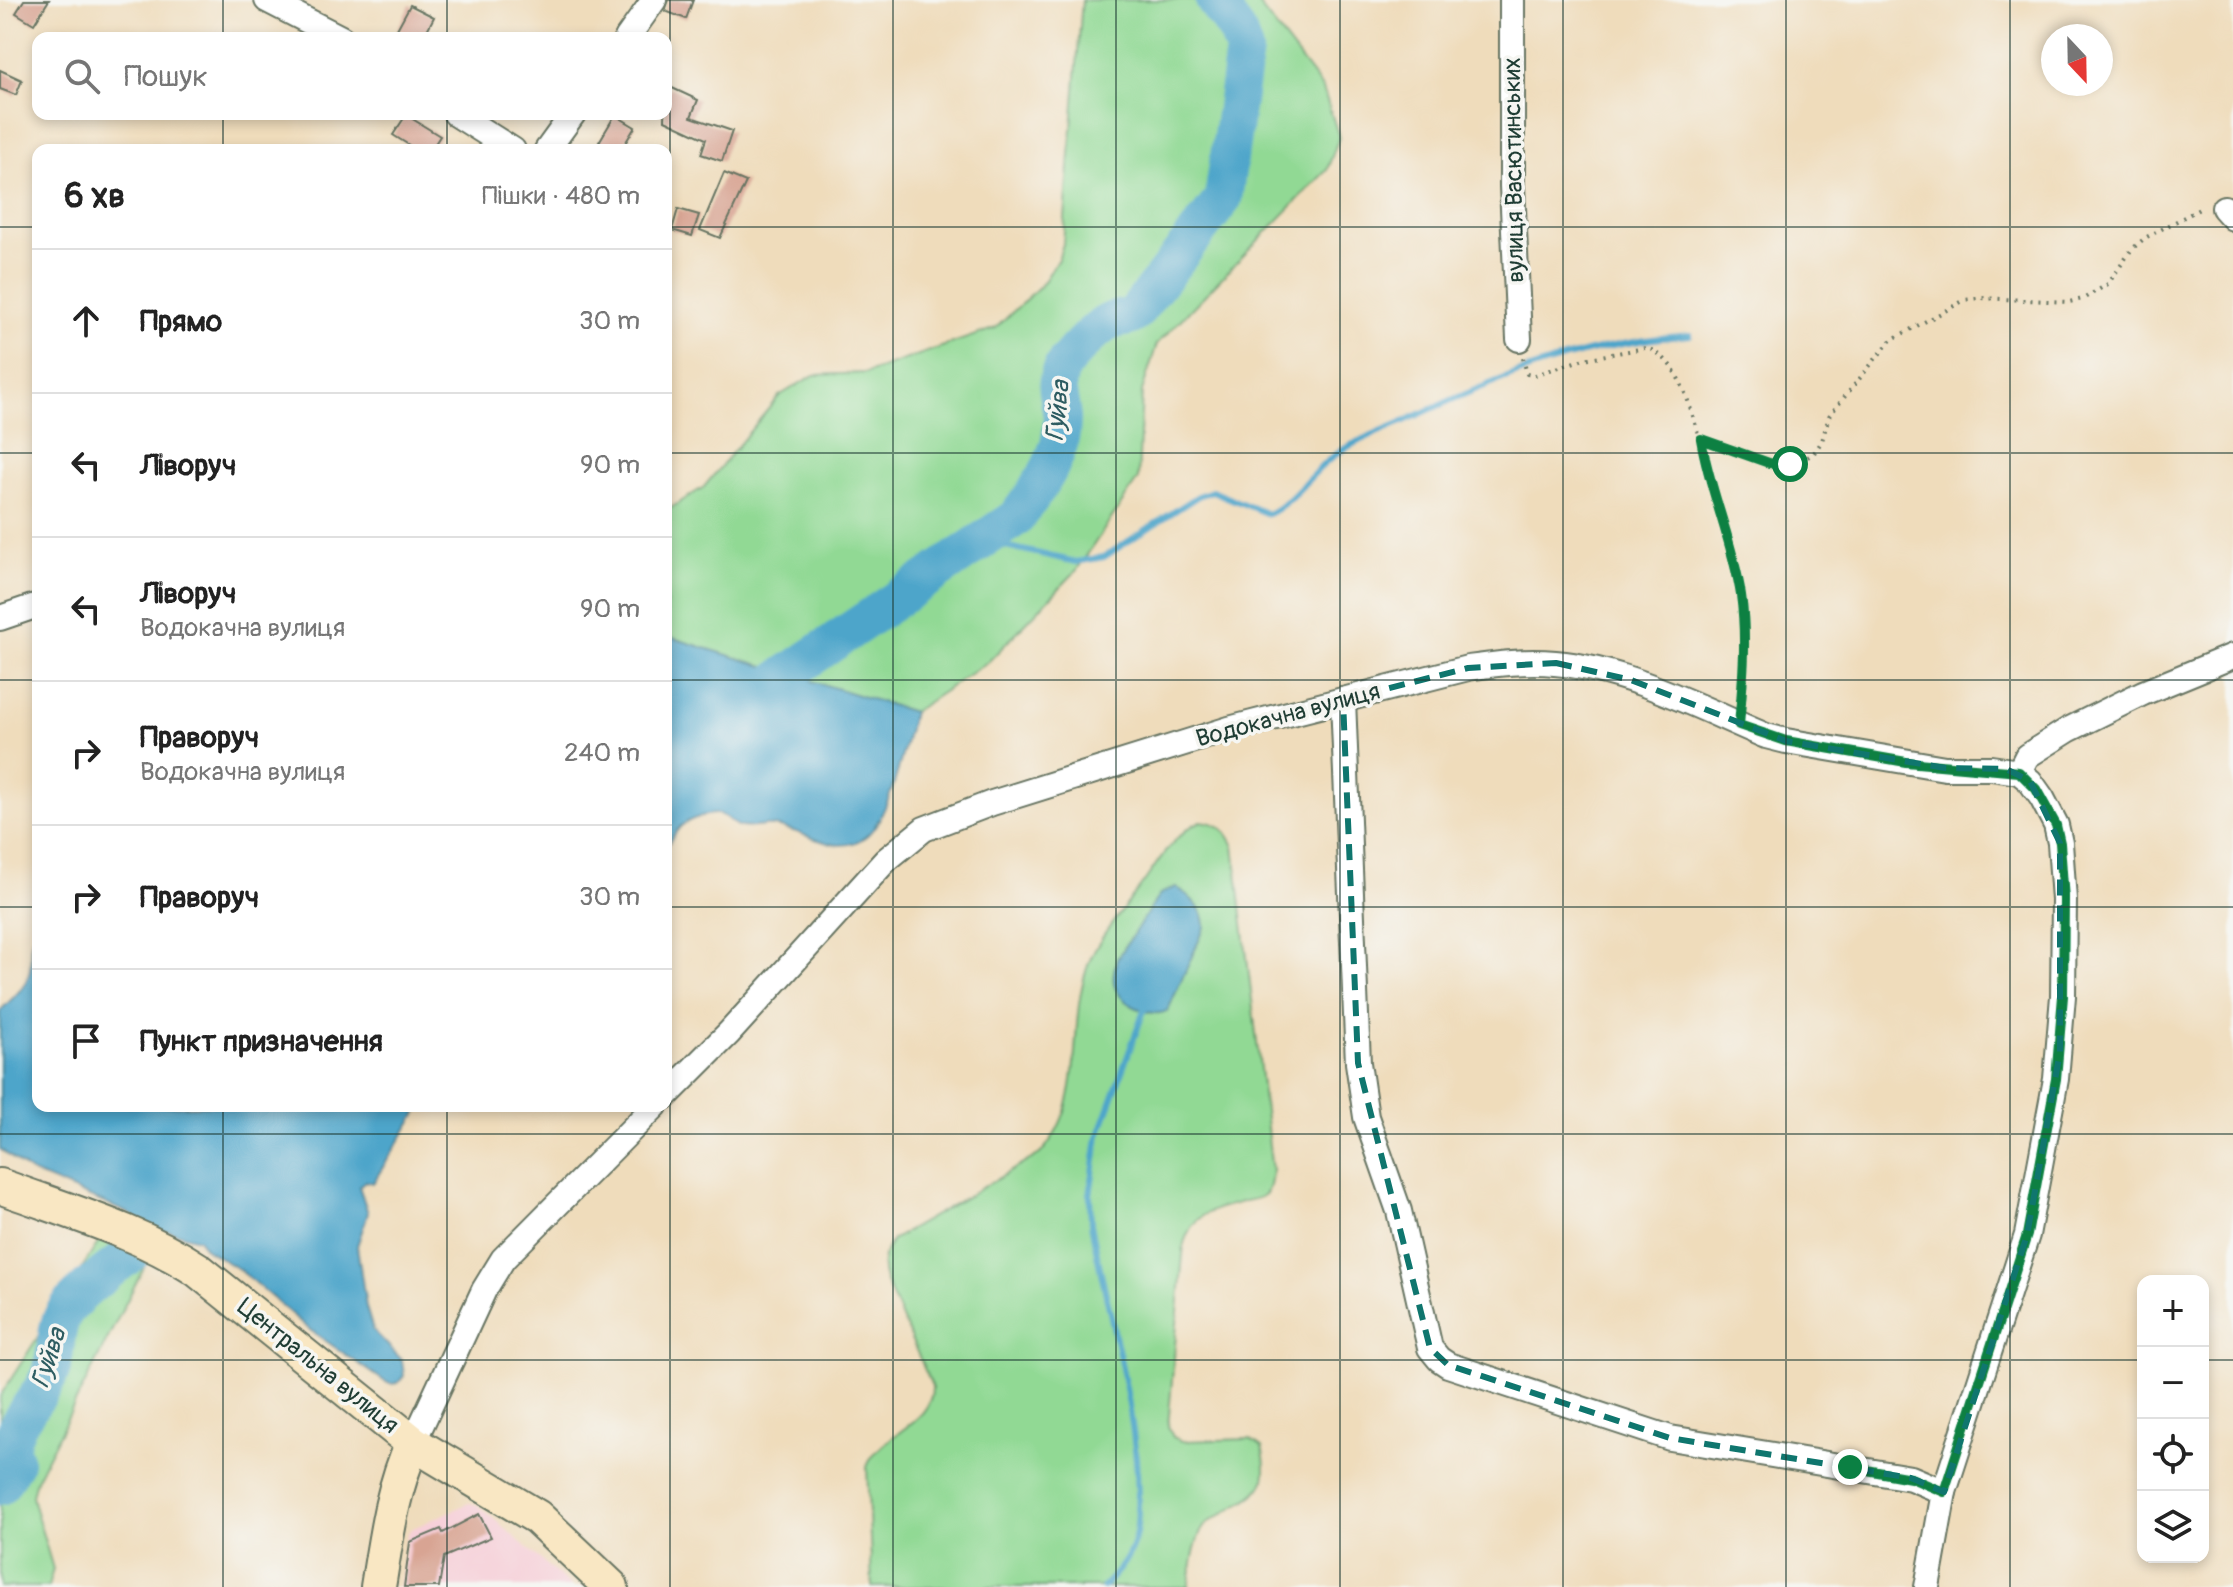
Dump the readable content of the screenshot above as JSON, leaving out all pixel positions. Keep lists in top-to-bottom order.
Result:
{
  "streets": {
    "street": ["вулиця Васютинських", "Водокачна вулиця", "Центральна вулиця"]
  },
  "water": ["Гуйва"],
  "north": "bottom",
  "page": {
    "search": "Пошук",
    "heading": ["6 хв", "Пішки · 480 m"],
    "list": [
      ["Прямо", "30 m"],
      ["Ліворуч", "90 m"],
      ["Ліворуч", "Водокачна вулиця", "90 m"],
      ["Праворуч", "Водокачна вулиця", "240 m"],
      ["Праворуч", "30 m"],
      "Пункт призначення"
    ],
    "map_buttons": ["+", "−"]
  }
}
